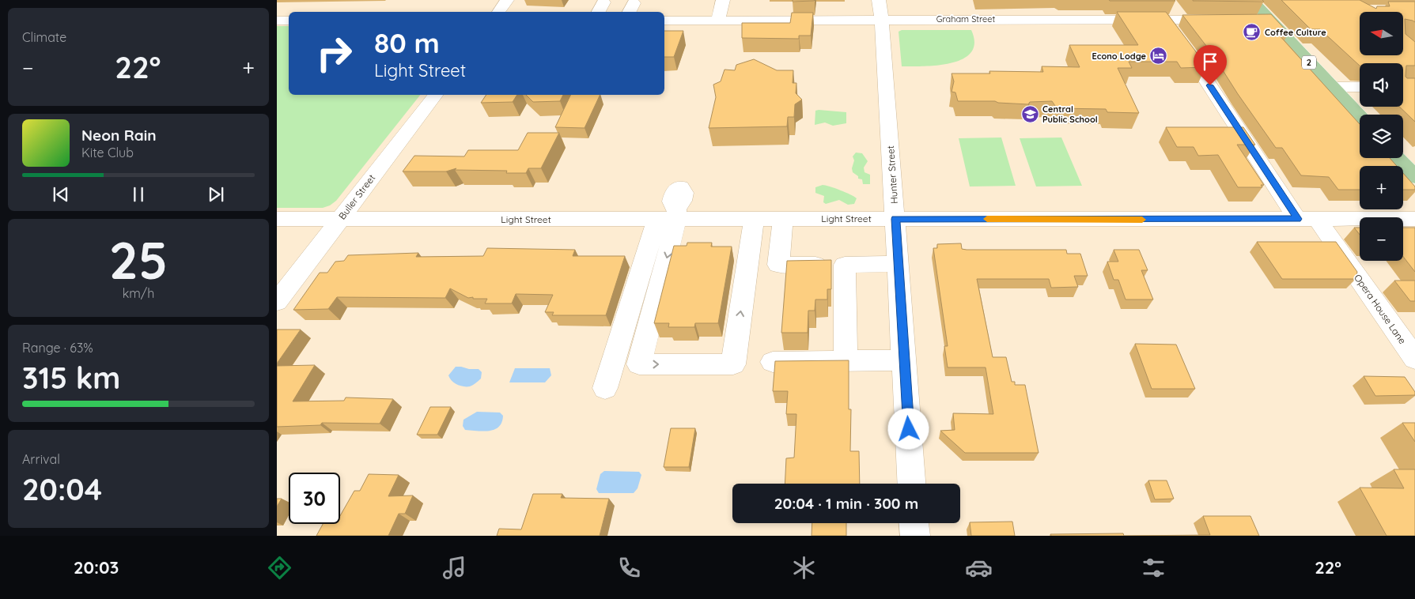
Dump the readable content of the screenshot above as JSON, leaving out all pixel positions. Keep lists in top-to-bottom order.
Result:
{
  "streets": {
    "main road": ["2"],
    "street": [
      "Graham Street",
      "Hunter Street",
      "Buller Street",
      "Light Street",
      "Opera House Lane"
    ]
  },
  "crossings": [
    ["Graham Street", "Hunter Street"],
    ["Graham Street", "Opera House Lane"],
    ["Hunter Street", "Light Street"],
    ["Buller Street", "Light Street"],
    ["Light Street", "Opera House Lane"]
  ],
  "places": {
    "cafe": ["Coffee Culture"],
    "hotel": ["Econo Lodge"],
    "school or university": ["Central Public School"]
  },
  "north": "left",
  "page": {
    "tile": [
      "Climate",
      ["25", "km/h"],
      ["Range · 63%", "315 km"],
      ["Arrival", "20:04"]
    ],
    "map_buttons": ["+", "−"],
    "turn": ["80 m", "Light Street"],
    "heat": ["−", "22°", "+"],
    "song": ["Neon Rain", "Kite Club"],
    "limit": "30",
    "trip": "20:04 · 1 min · 300 m",
    "tabs": ["20:03", "22°"]
  }
}
